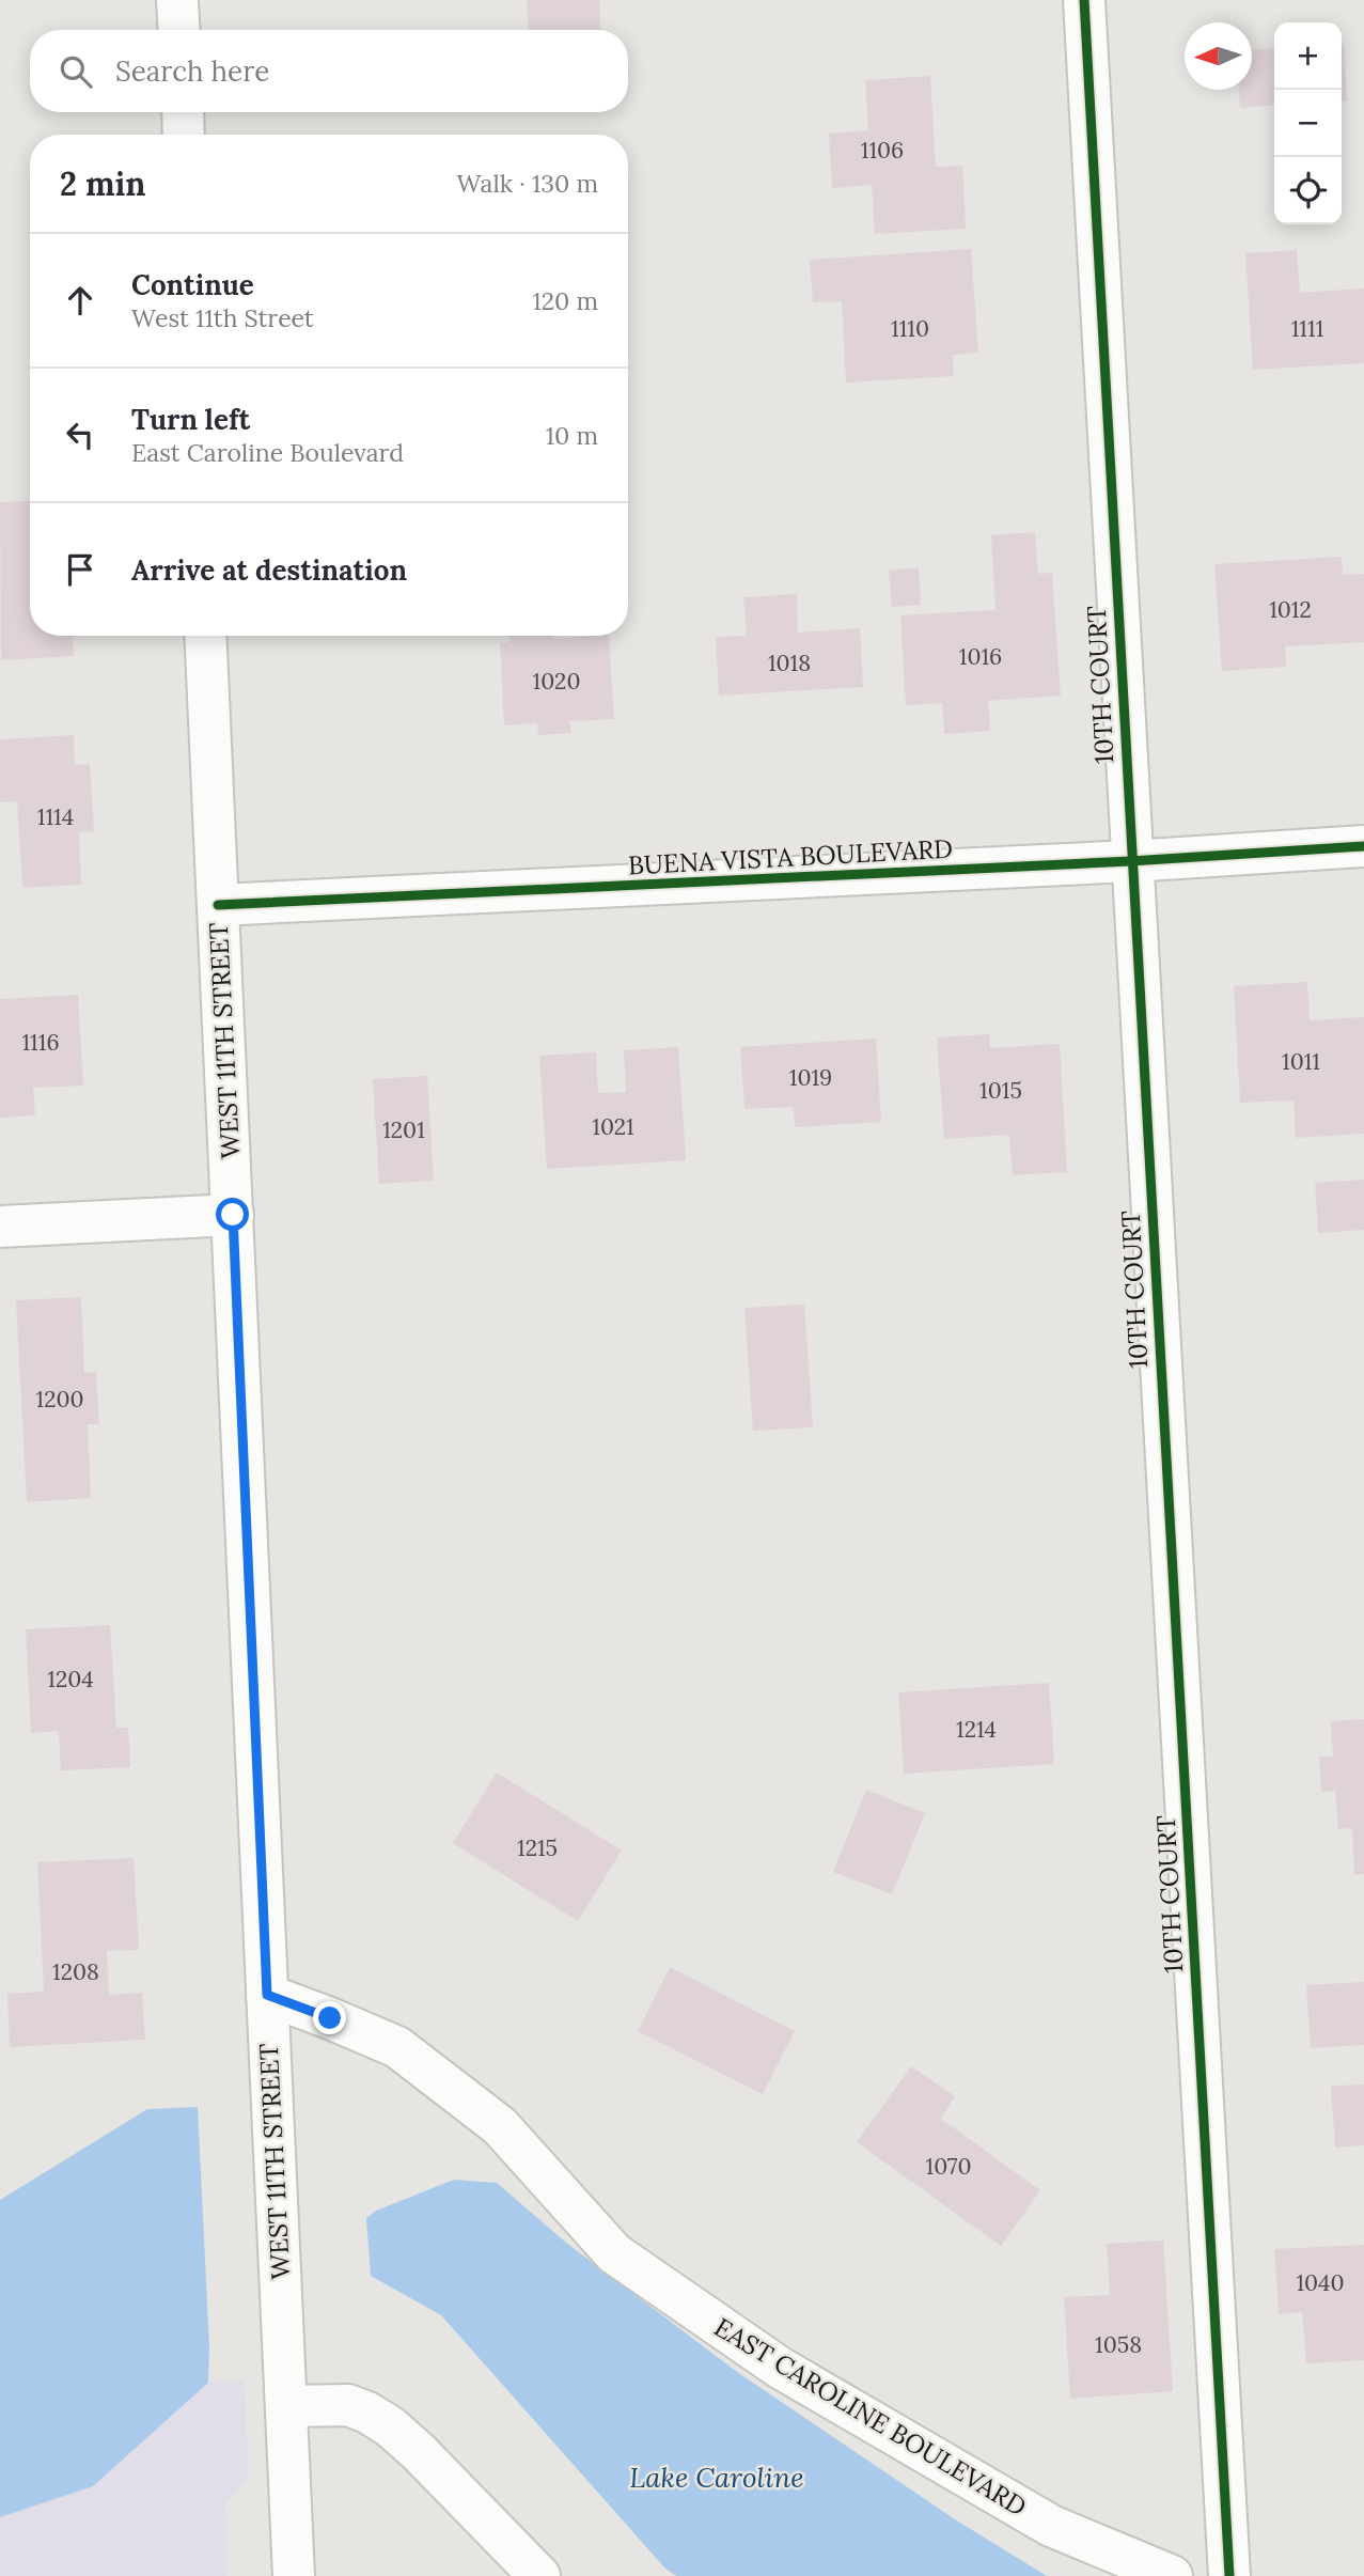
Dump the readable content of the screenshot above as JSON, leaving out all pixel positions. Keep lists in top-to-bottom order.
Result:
{
  "streets": {
    "street": [
      "10TH COURT",
      "BUENA VISTA BOULEVARD",
      "WEST 11TH STREET",
      "EAST CAROLINE BOULEVARD"
    ]
  },
  "crossings": [
    ["10TH COURT", "BUENA VISTA BOULEVARD"],
    ["BUENA VISTA BOULEVARD", "WEST 11TH STREET"],
    ["WEST 11TH STREET", "EAST CAROLINE BOULEVARD"]
  ],
  "water": ["Lake Caroline"],
  "house_numbers": [
    "1106",
    "1110",
    "1111",
    "1012",
    "1016",
    "1018",
    "1020",
    "1114",
    "1116",
    "1011",
    "1019",
    "1015",
    "1021",
    "1201",
    "1200",
    "1204",
    "1214",
    "1215",
    "1208",
    "1070",
    "1040",
    "1058"
  ],
  "north": "left",
  "page": {
    "map_buttons": ["+", "−"],
    "search": "Search here",
    "heading": ["2 min", "Walk · 130 m"],
    "list": [
      ["Continue", "West 11th Street", "120 m"],
      ["Turn left", "East Caroline Boulevard", "10 m"],
      "Arrive at destination"
    ]
  }
}
